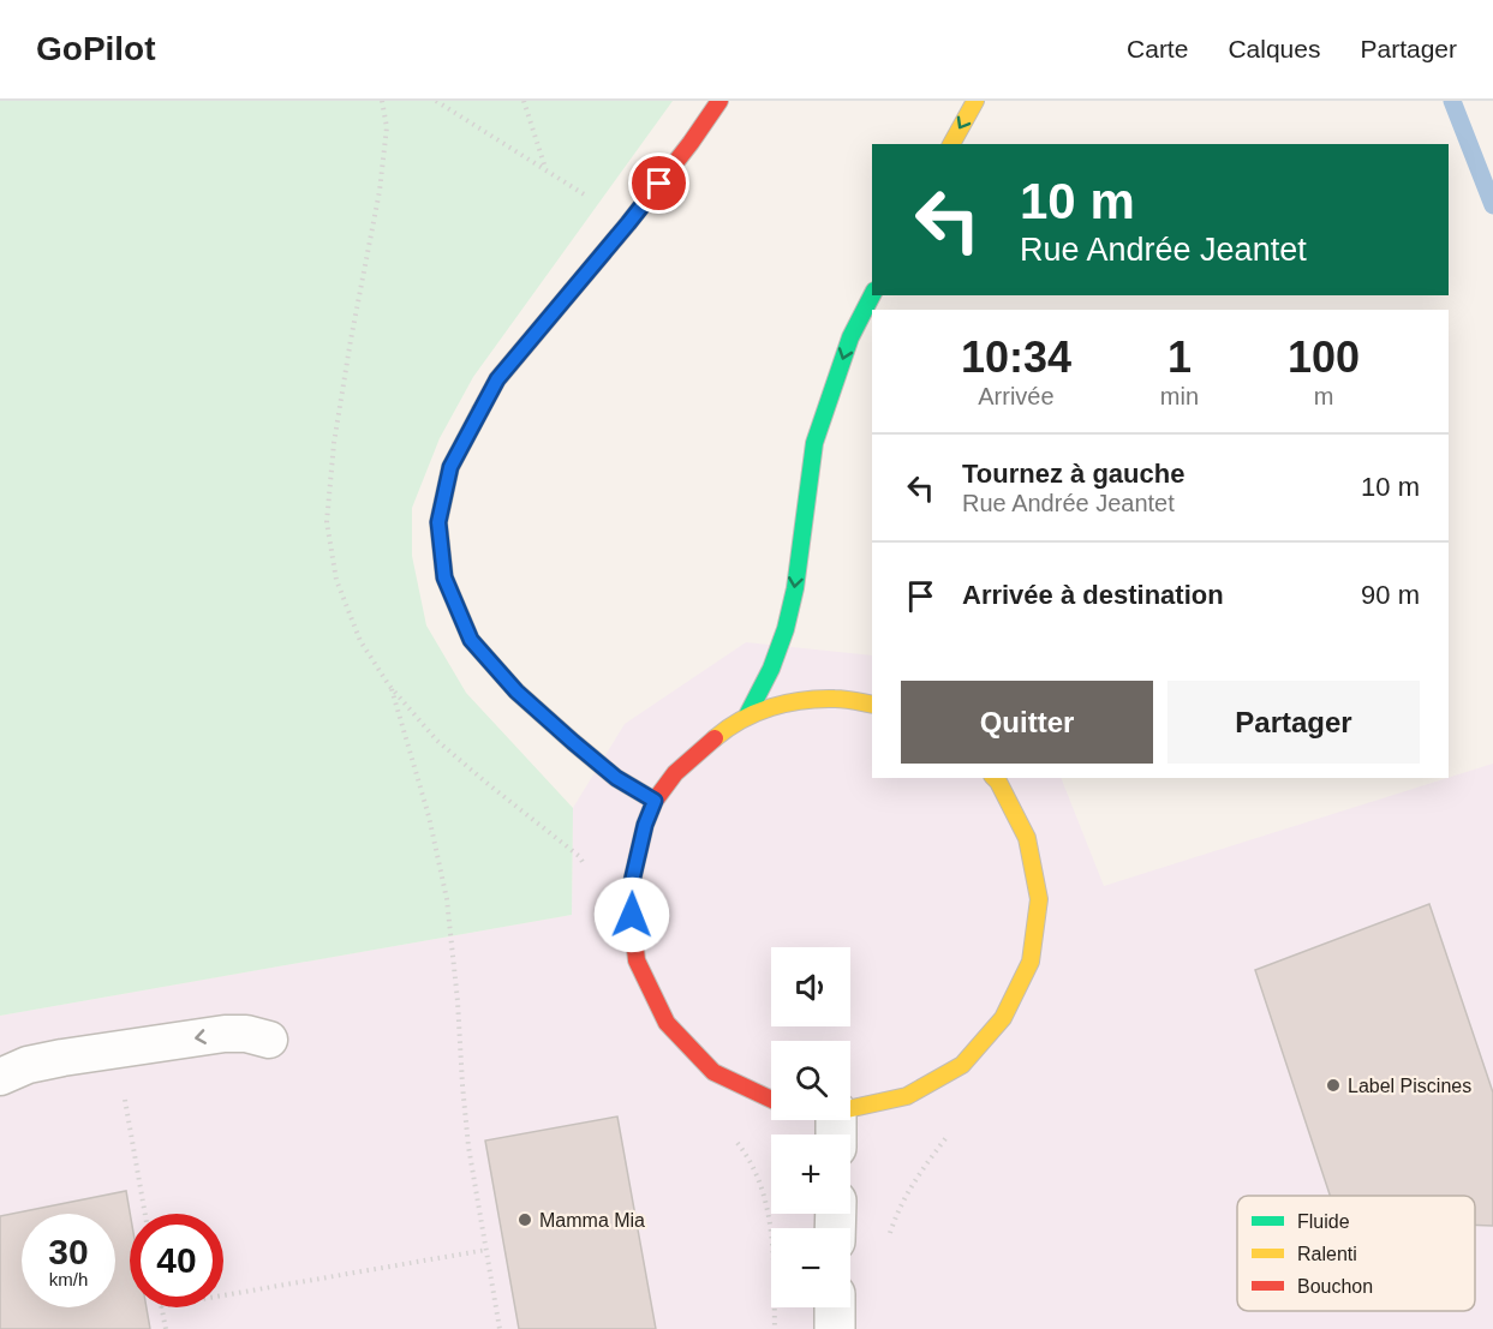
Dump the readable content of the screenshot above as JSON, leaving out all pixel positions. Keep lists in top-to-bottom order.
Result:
{
  "places": ["Label Piscines", "Mamma Mia"],
  "legend": ["Fluide", "Ralenti", "Bouchon"],
  "page": {
    "header": "GoPilot",
    "nav": ["Carte", "Calques", "Partager"],
    "turn": ["10 m", "Rue Andrée Jeantet"],
    "eta": [
      "10:34",
      "Arrivée",
      "1",
      "min",
      "100",
      "m"
    ],
    "list": [
      {
        "name": "Tournez à gauche",
        "note": "Rue Andrée Jeantet",
        "value": "10 m"
      },
      {
        "name": "Arrivée à destination",
        "value": "90 m"
      }
    ],
    "buttons": ["Quitter", "Partager"],
    "map_buttons": ["+", "−"],
    "speed": "30 km/h",
    "limit": "40"
  }
}
